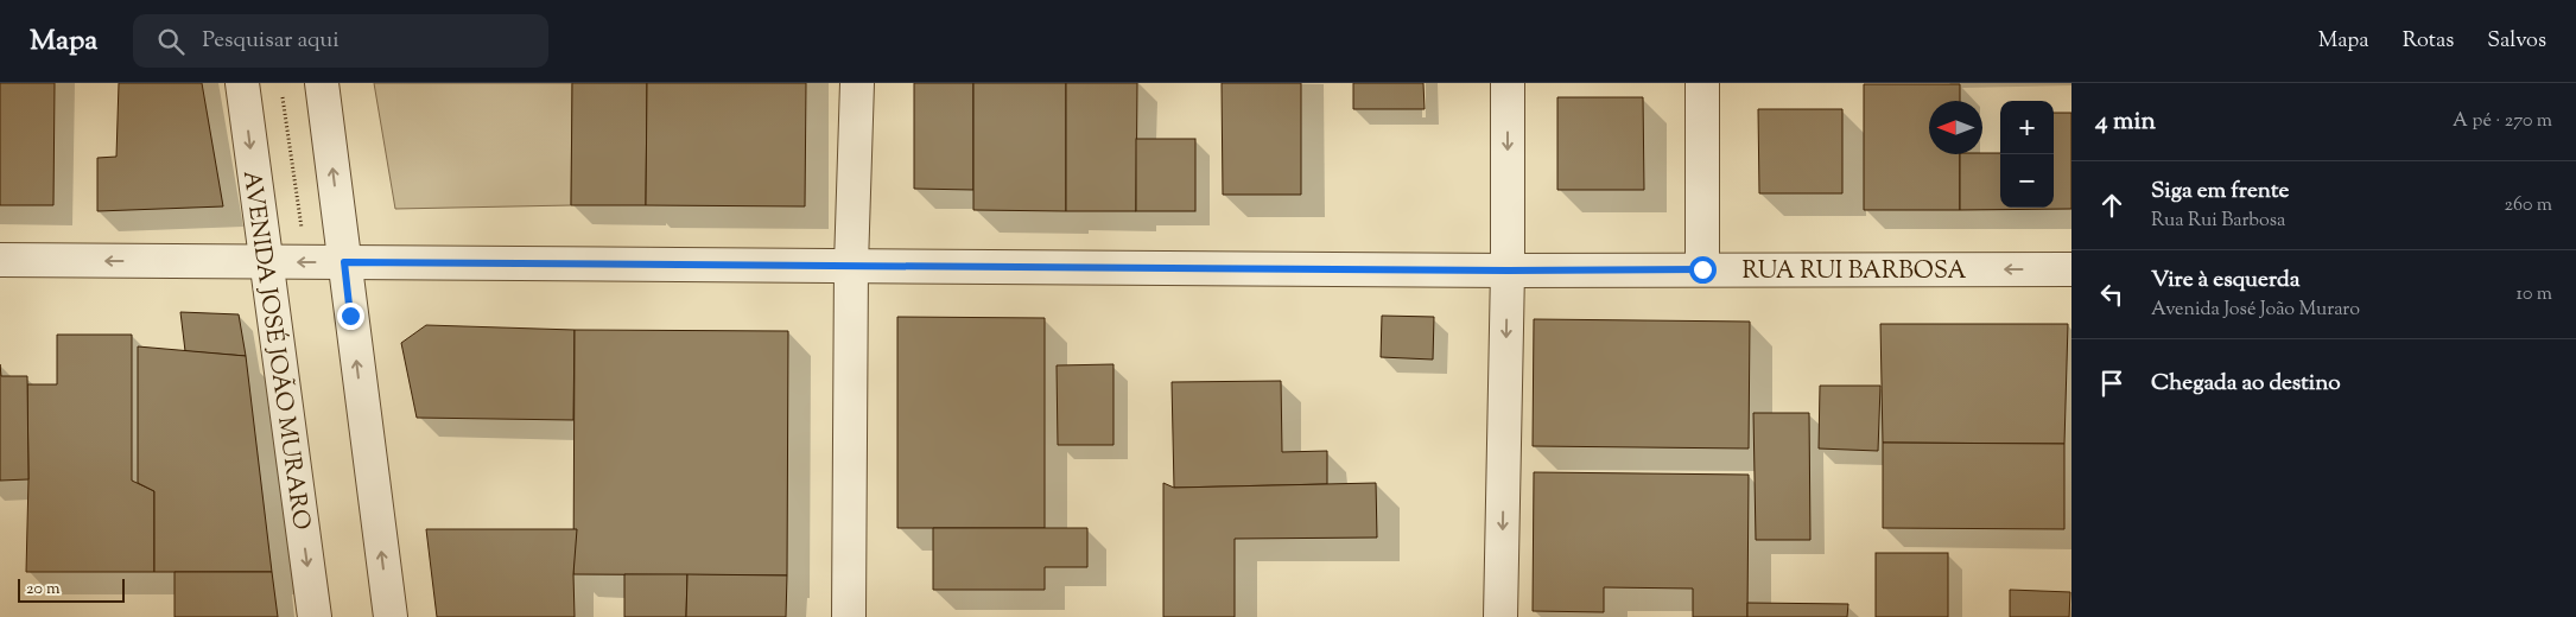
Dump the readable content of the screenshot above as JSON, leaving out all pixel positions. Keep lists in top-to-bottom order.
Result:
{
  "streets": {
    "street": ["RUA RUI BARBOSA", "AVENIDA JOSÉ JOÃO MURARO"]
  },
  "crossings": [
    ["RUA RUI BARBOSA", "AVENIDA JOSÉ JOÃO MURARO"]
  ],
  "scale_bar": "20 m",
  "north": "left",
  "page": {
    "header": "Mapa",
    "search": "Pesquisar aqui",
    "nav": ["Mapa", "Rotas", "Salvos"],
    "heading": ["4 min", "A pé · 270 m"],
    "map_buttons": ["+", "−"],
    "list": [
      ["Siga em frente", "Rua Rui Barbosa", "260 m"],
      ["Vire à esquerda", "Avenida José João Muraro", "10 m"],
      "Chegada ao destino"
    ],
    "scale": "20 m"
  }
}
